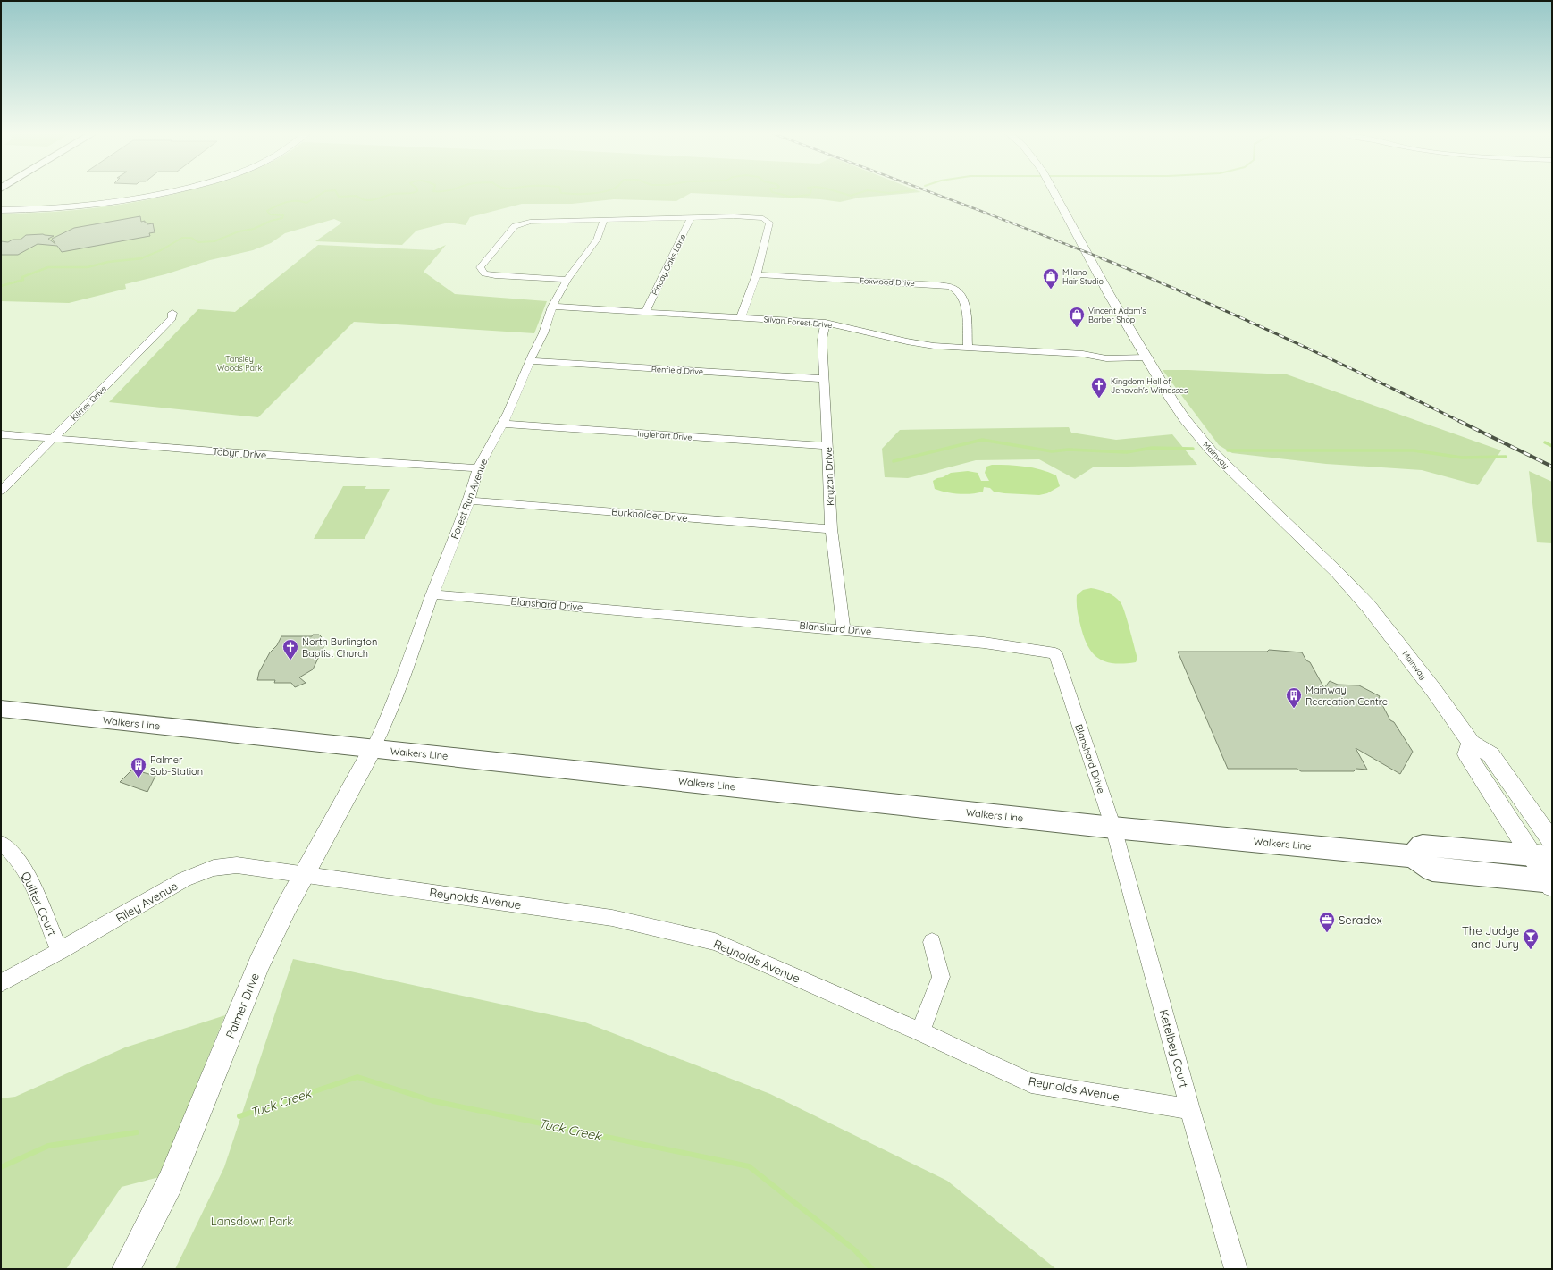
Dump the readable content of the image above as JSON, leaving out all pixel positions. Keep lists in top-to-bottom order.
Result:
{
  "streets": {
    "main road": ["Walkers Line"],
    "street": [
      "Pincay Oaks Lane",
      "Foxwood Drive",
      "Silvan Forest Drive",
      "Renfield Drive",
      "Kilmer Drive",
      "Inglehart Drive",
      "Tobyn Drive",
      "Mainway",
      "Kryzan Drive",
      "Forest Run Avenue",
      "Burkholder Drive",
      "Blanshard Drive",
      "Reynolds Avenue",
      "Riley Avenue",
      "Quilter Court",
      "Palmer Drive",
      "Ketelbey Court"
    ]
  },
  "crossings": [
    ["Pincay Oaks Lane", "Silvan Forest Drive"],
    ["Foxwood Drive", "Silvan Forest Drive"],
    ["Silvan Forest Drive", "Mainway"],
    ["Silvan Forest Drive", "Kryzan Drive"],
    ["Silvan Forest Drive", "Forest Run Avenue"],
    ["Renfield Drive", "Kryzan Drive"],
    ["Renfield Drive", "Forest Run Avenue"],
    ["Kilmer Drive", "Tobyn Drive"],
    ["Inglehart Drive", "Kryzan Drive"],
    ["Inglehart Drive", "Forest Run Avenue"],
    ["Tobyn Drive", "Forest Run Avenue"],
    ["Kryzan Drive", "Burkholder Drive"],
    ["Kryzan Drive", "Blanshard Drive"],
    ["Forest Run Avenue", "Burkholder Drive"],
    ["Forest Run Avenue", "Blanshard Drive"],
    ["Forest Run Avenue", "Walkers Line"],
    ["Forest Run Avenue", "Palmer Drive"],
    ["Blanshard Drive", "Walkers Line"],
    ["Blanshard Drive", "Ketelbey Court"],
    ["Walkers Line", "Palmer Drive"],
    ["Walkers Line", "Ketelbey Court"],
    ["Reynolds Avenue", "Riley Avenue"],
    ["Reynolds Avenue", "Palmer Drive"],
    ["Reynolds Avenue", "Ketelbey Court"],
    ["Riley Avenue", "Quilter Court"],
    ["Riley Avenue", "Palmer Drive"]
  ],
  "water": ["Tuck Creek"],
  "parks": ["Tansley Woods Park", "Lansdown Park"],
  "places": {
    "shop": ["Milano Hair Studio", "Vincent Adam's Barber Shop"],
    "church": ["Kingdom Hall of Jehovah's Witnesses", "North Burlington Baptist Church"],
    "building": ["Mainway Recreation Centre", "Palmer Sub-Station"],
    "office": ["Seradex"],
    "bar": ["The Judge and Jury"]
  }
}
